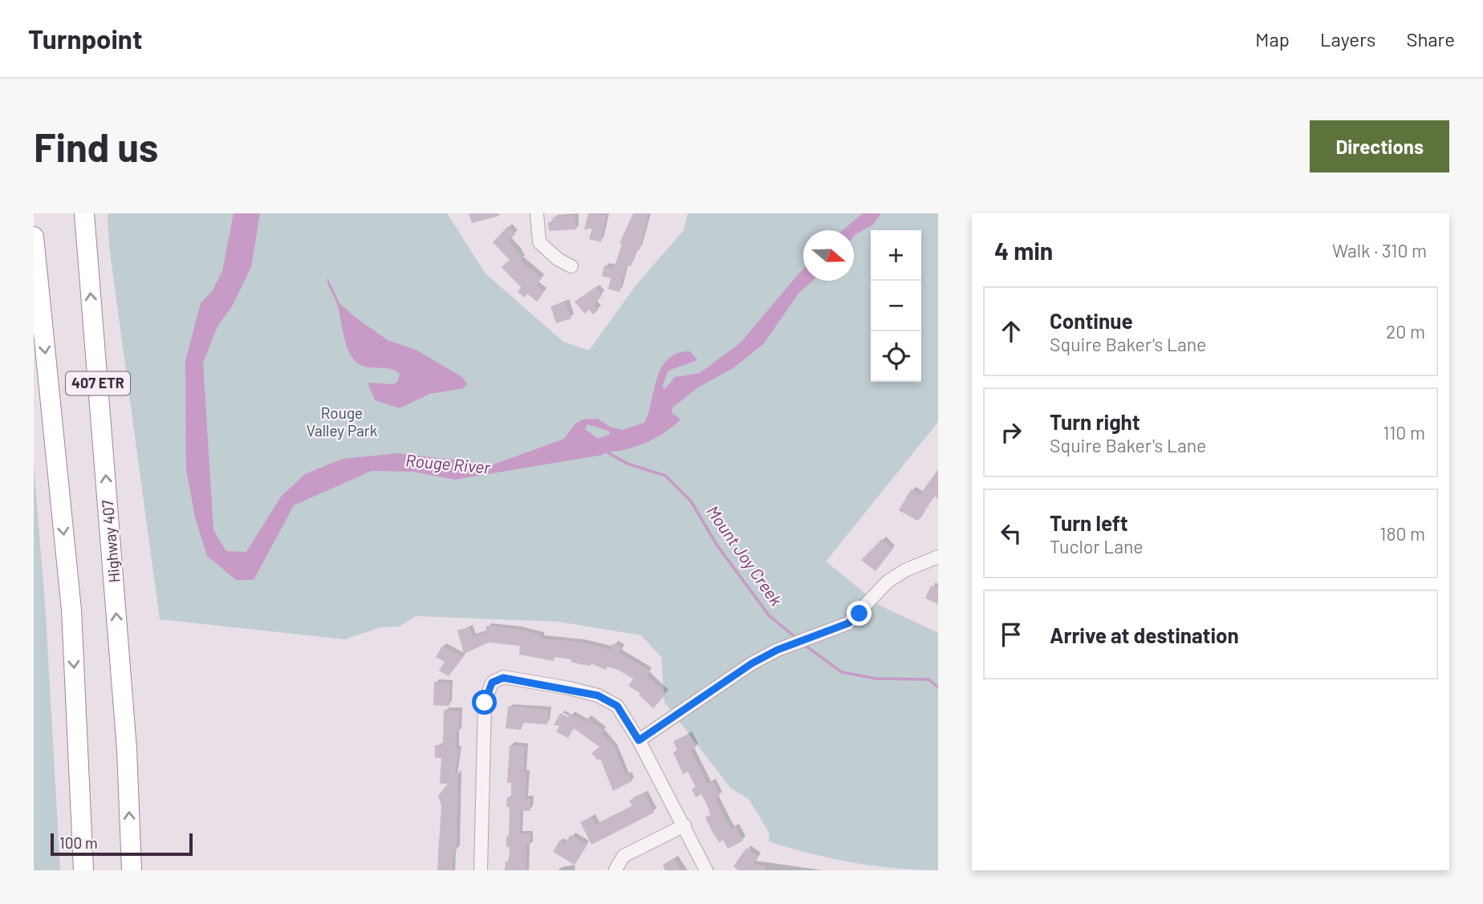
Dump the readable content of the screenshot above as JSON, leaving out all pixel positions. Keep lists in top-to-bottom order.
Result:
{
  "streets": {
    "highway": ["407 ETR", "Highway 407"]
  },
  "water": ["Rouge River", "Mount Joy Creek"],
  "parks": ["Rouge Valley Park"],
  "scale_bar": "100 m",
  "north": "right",
  "page": {
    "header": "Turnpoint",
    "nav": ["Map", "Layers", "Share"],
    "buttons": "Directions",
    "title": "Find us",
    "heading": ["4 min", "Walk · 310 m"],
    "map_buttons": ["+", "−"],
    "list": [
      ["Continue", "Squire Baker's Lane", "20 m"],
      ["Turn right", "Squire Baker's Lane", "110 m"],
      ["Turn left", "Tuclor Lane", "180 m"],
      "Arrive at destination"
    ],
    "scale": "100 m"
  }
}
